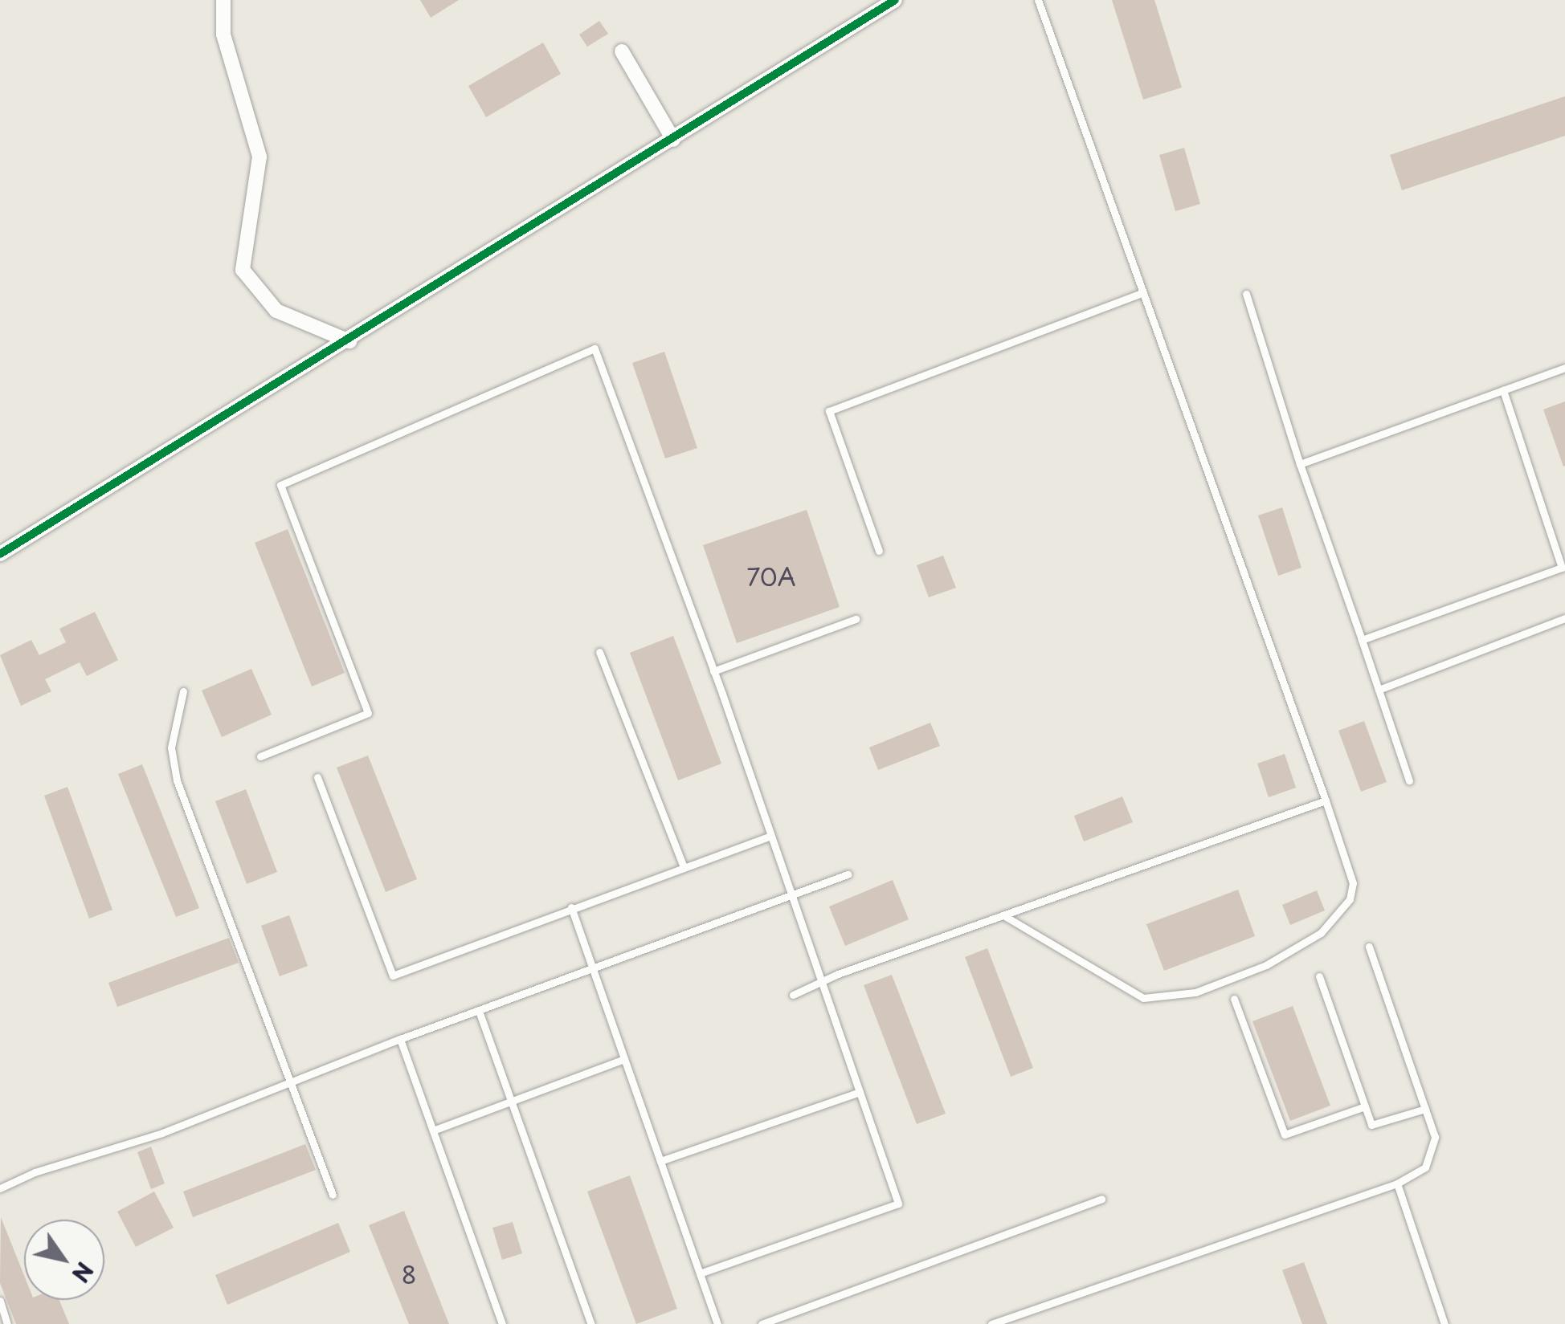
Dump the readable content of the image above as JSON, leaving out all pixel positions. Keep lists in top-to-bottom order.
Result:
{
  "house_numbers": ["70А", "8"],
  "north": "bottom right"
}
